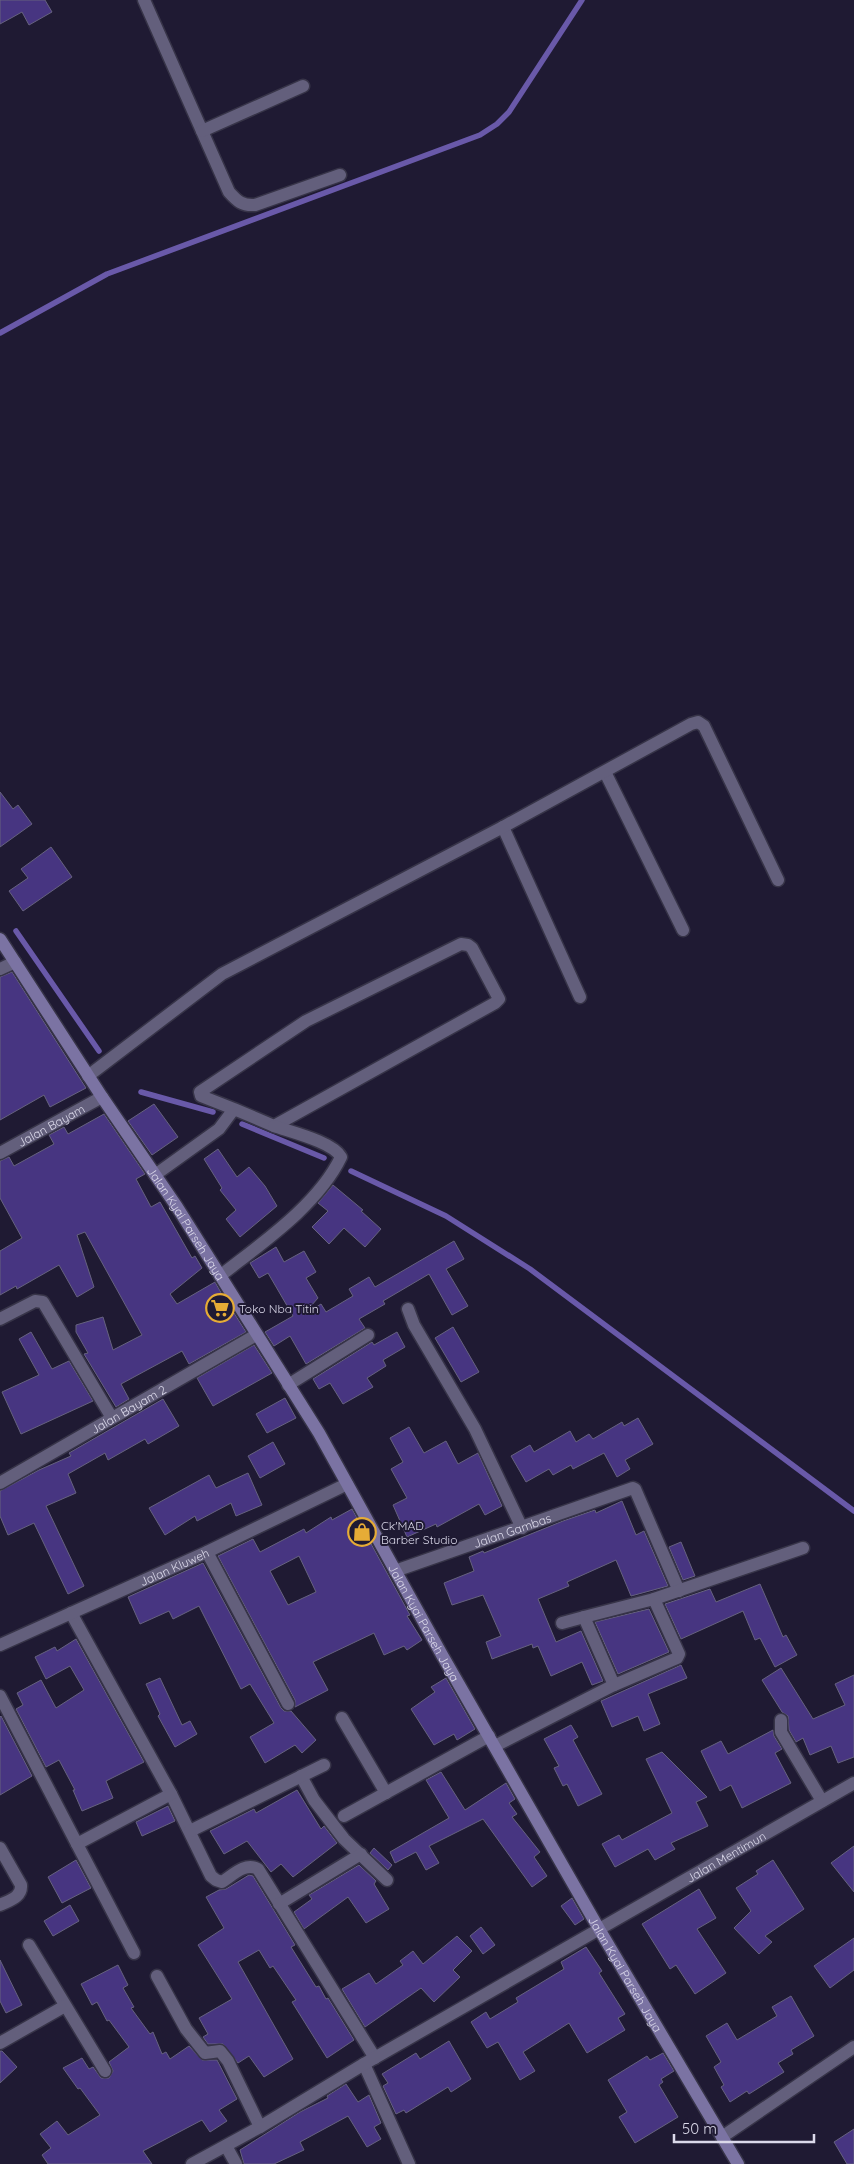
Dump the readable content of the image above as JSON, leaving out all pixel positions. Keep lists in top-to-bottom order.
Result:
{
  "streets": {
    "main road": ["Jalan Kyai Parseh Jaya"],
    "street": [
      "Jalan Bayam",
      "Jalan Bayam 2",
      "Jalan Gambas",
      "Jalan Kluweh",
      "Jalan Mentimun"
    ]
  },
  "crossings": [
    ["Jalan Bayam", "Jalan Kyai Parseh Jaya"],
    ["Jalan Kyai Parseh Jaya", "Jalan Bayam 2"],
    ["Jalan Kyai Parseh Jaya", "Jalan Gambas"],
    ["Jalan Kyai Parseh Jaya", "Jalan Kluweh"],
    ["Jalan Kyai Parseh Jaya", "Jalan Mentimun"]
  ],
  "places": {
    "supermarket": ["Toko Nba Titin"],
    "shop": ["Ck'MAD Barber Studio"]
  },
  "scale_bar": "50 m"
}
